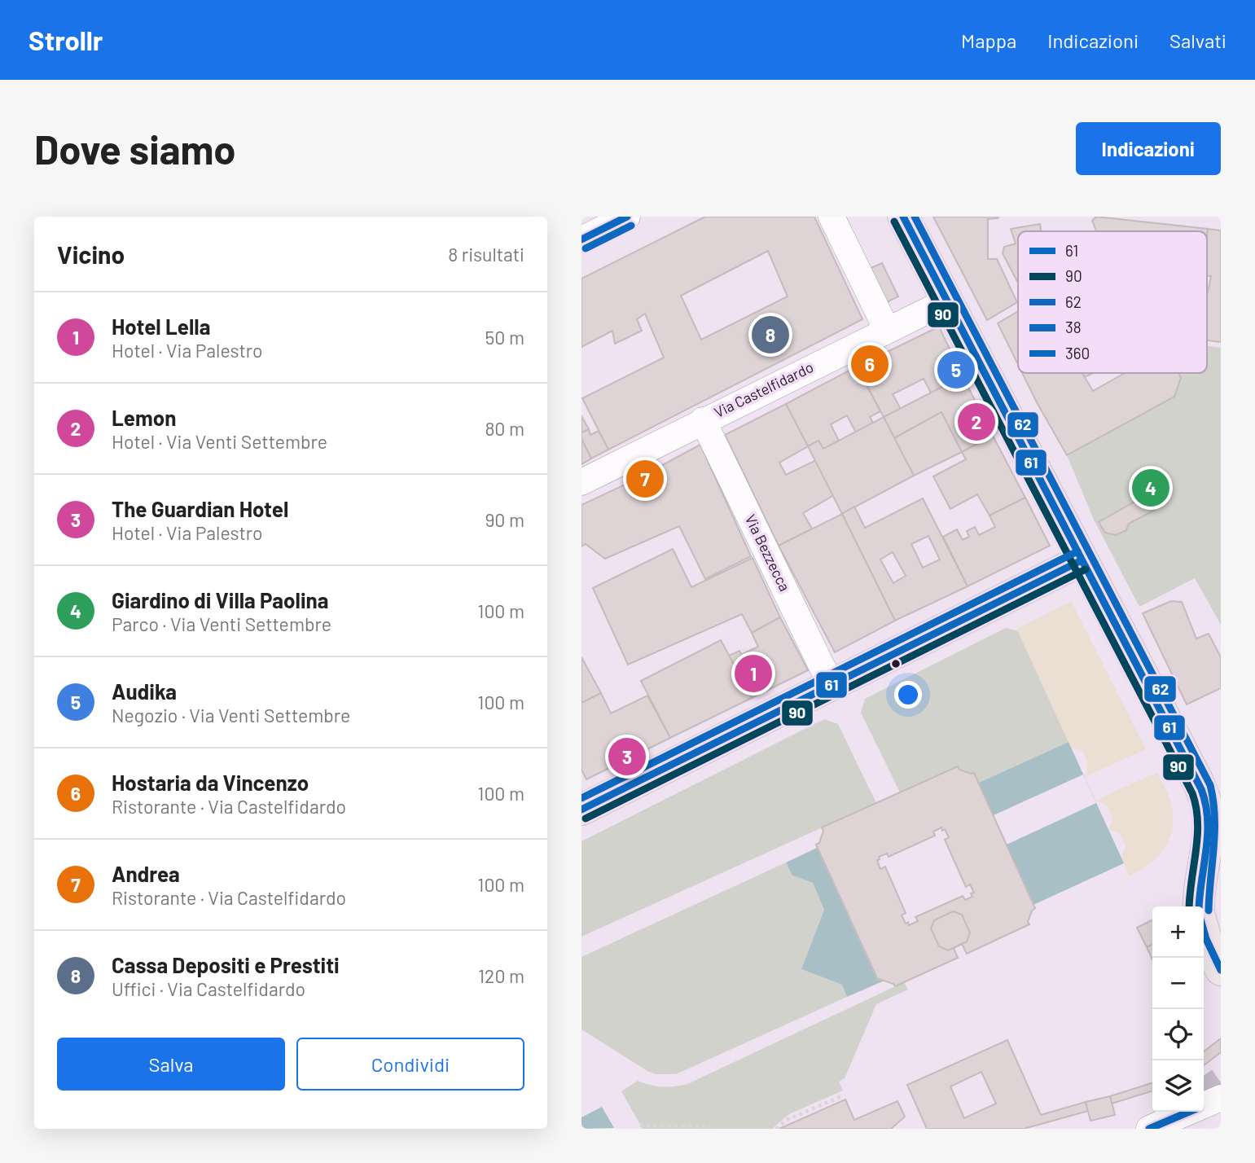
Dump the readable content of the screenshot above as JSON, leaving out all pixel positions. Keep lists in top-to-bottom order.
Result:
{
  "streets": {
    "street": ["Via Castelfidardo", "Via Bezzecca"]
  },
  "crossings": [
    ["Via Castelfidardo", "Via Bezzecca"]
  ],
  "lines": [
    "transit line 61",
    "transit line 62",
    "transit line 38",
    "transit line 90",
    "transit line 360"
  ],
  "legend": [
    "61",
    "90",
    "62",
    "38",
    "360"
  ],
  "page": {
    "header": "Strollr",
    "nav": ["Mappa", "Indicazioni", "Salvati"],
    "buttons": [
      "Indicazioni",
      ["Salva", "Condividi"]
    ],
    "title": "Dove siamo",
    "heading": ["Vicino", "8 risultati"],
    "list": [
      {
        "mark": "1",
        "name": "Hotel Lella",
        "note": "Hotel · Via Palestro",
        "value": "50 m"
      },
      {
        "mark": "2",
        "name": "Lemon",
        "note": "Hotel · Via Venti Settembre",
        "value": "80 m"
      },
      {
        "mark": "3",
        "name": "The Guardian Hotel",
        "note": "Hotel · Via Palestro",
        "value": "90 m"
      },
      {
        "mark": "4",
        "name": "Giardino di Villa Paolina",
        "note": "Parco · Via Venti Settembre",
        "value": "100 m"
      },
      {
        "mark": "5",
        "name": "Audika",
        "note": "Negozio · Via Venti Settembre",
        "value": "100 m"
      },
      {
        "mark": "6",
        "name": "Hostaria da Vincenzo",
        "note": "Ristorante · Via Castelfidardo",
        "value": "100 m"
      },
      {
        "mark": "7",
        "name": "Andrea",
        "note": "Ristorante · Via Castelfidardo",
        "value": "100 m"
      },
      {
        "mark": "8",
        "name": "Cassa Depositi e Prestiti",
        "note": "Uffici · Via Castelfidardo",
        "value": "120 m"
      }
    ],
    "pins": [
      "8",
      "6",
      "5",
      "2",
      "7",
      "4",
      "1",
      "3"
    ],
    "map_buttons": ["+", "−"]
  }
}
